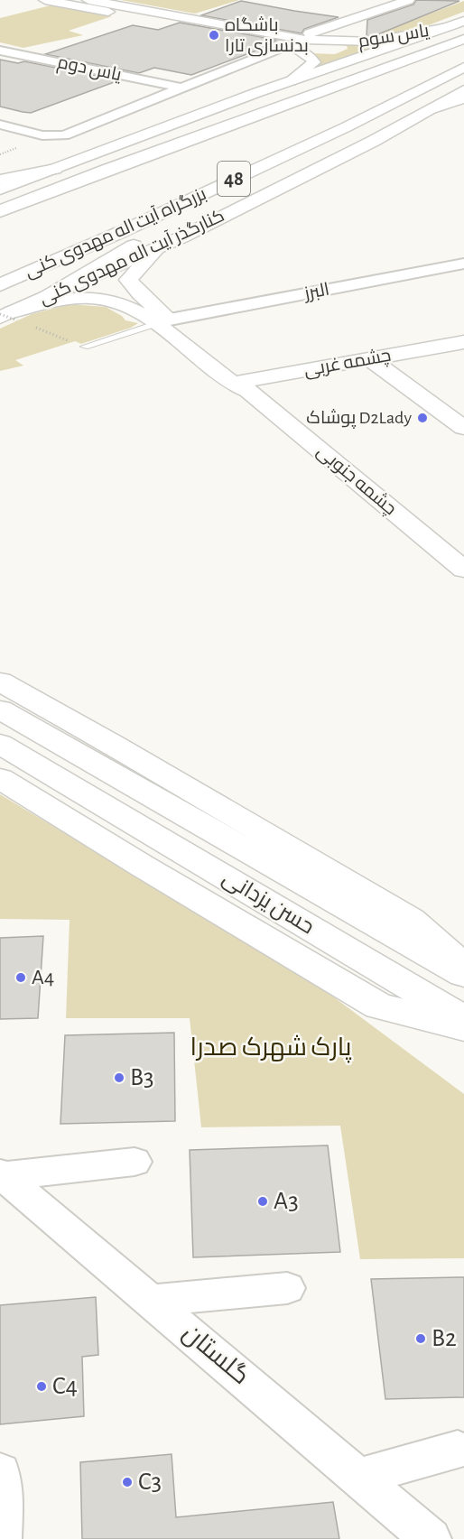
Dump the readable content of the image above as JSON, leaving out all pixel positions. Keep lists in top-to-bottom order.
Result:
{
  "streets": {
    "main road": [
      "یاس سوم",
      "48",
      "بزرگراه آیت اله مهدوی کنی",
      "کنارگذر آیت اله مهدوی کنی",
      "چشمه غربی",
      "چشمه جنوبی",
      "حسن یزدانی"
    ],
    "street": ["یاس دوم", "البرز", "گلستان"]
  },
  "crossings": [
    ["کنارگذر آیت اله مهدوی کنی", "چشمه جنوبی"],
    ["البرز", "چشمه جنوبی"],
    ["چشمه غربی", "چشمه جنوبی"]
  ],
  "parks": ["پارک شهرک صدرا"],
  "places": [
    "باشگاه بدنسازی تارا",
    "پوشاک D2Lady",
    "A4",
    "B3",
    "A3",
    "B2",
    "C4",
    "C3"
  ]
}
